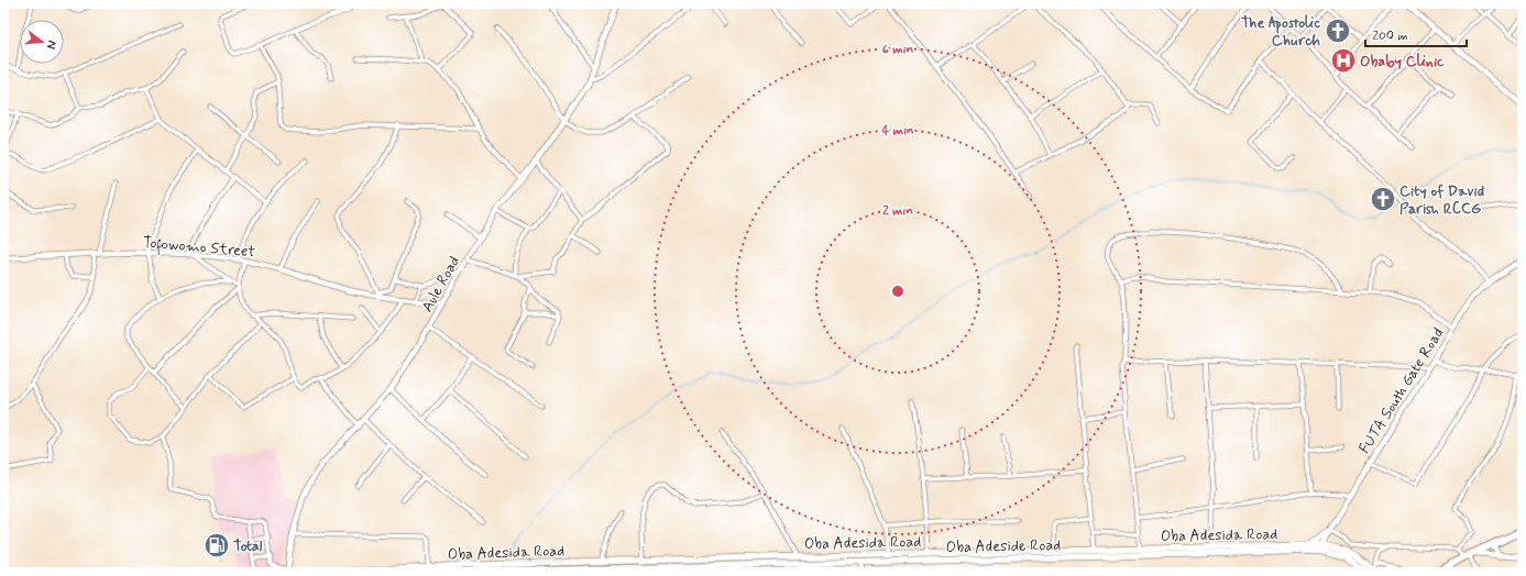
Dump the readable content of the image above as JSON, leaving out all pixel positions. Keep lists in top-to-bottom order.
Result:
{
  "streets": {
    "main road": ["Oba Adesida Road", "Oba Adeside Road"],
    "street": ["Tofowomo Street", "Aule Road", "FUTA South Gate Road"]
  },
  "crossings": [
    ["Tofowomo Street", "Aule Road"],
    ["FUTA South Gate Road", "Oba Adesida Road"],
    ["FUTA South Gate Road", "Oba Adeside Road"],
    ["Oba Adesida Road", "Oba Adeside Road"]
  ],
  "places": {
    "church": ["The Apostolic Church", "City of David Parish RCCG"],
    "hospital": ["Obaby Clinic"],
    "fuel station": ["Total"]
  },
  "scale_bar": "200 m",
  "north": "right",
  "rings": ["6 min", "4 min", "2 min"]
}
